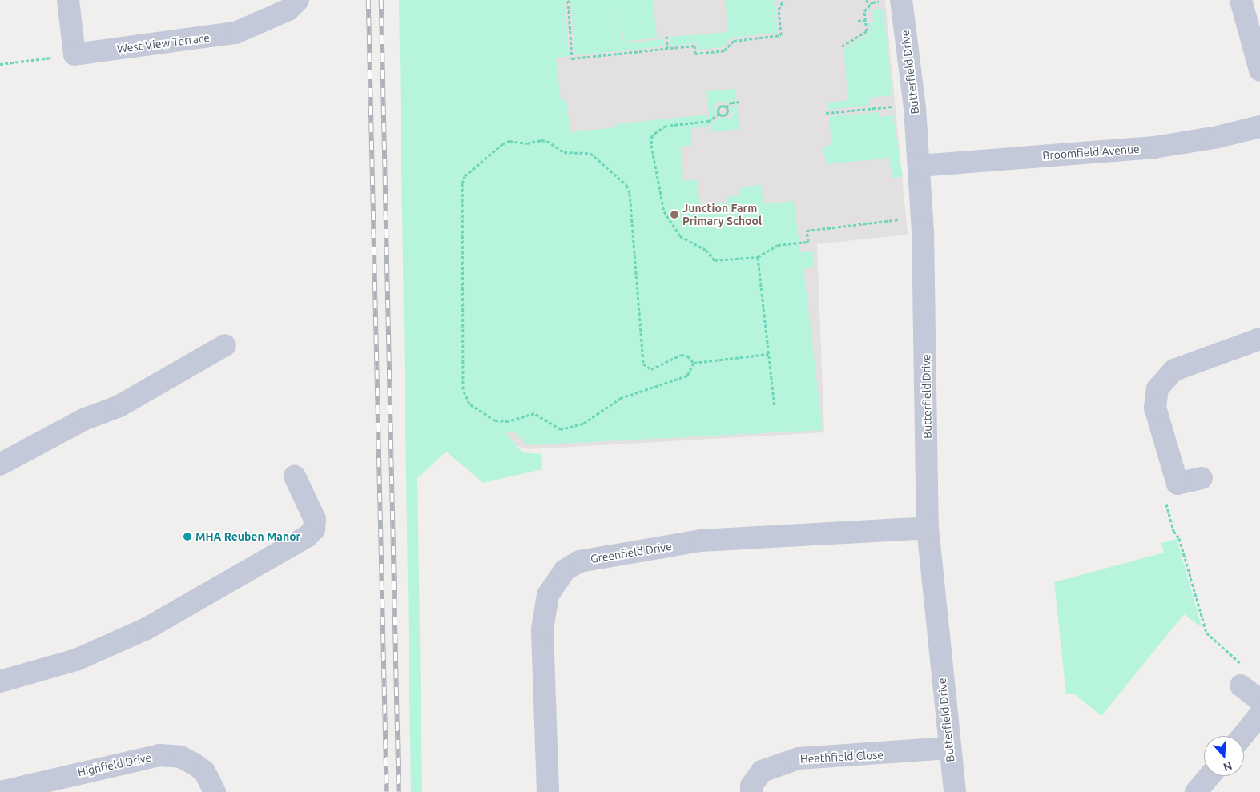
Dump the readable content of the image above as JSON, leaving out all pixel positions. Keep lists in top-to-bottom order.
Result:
{
  "streets": {
    "street": [
      "West View Terrace",
      "Butterfield Drive",
      "Broomfield Avenue",
      "Greenfield Drive",
      "Heathfield Close",
      "Highfield Drive"
    ]
  },
  "crossings": [
    ["Butterfield Drive", "Broomfield Avenue"],
    ["Butterfield Drive", "Greenfield Drive"],
    ["Butterfield Drive", "Heathfield Close"]
  ],
  "places": ["Junction Farm Primary School", "MHA Reuben Manor"],
  "north": "bottom"
}
